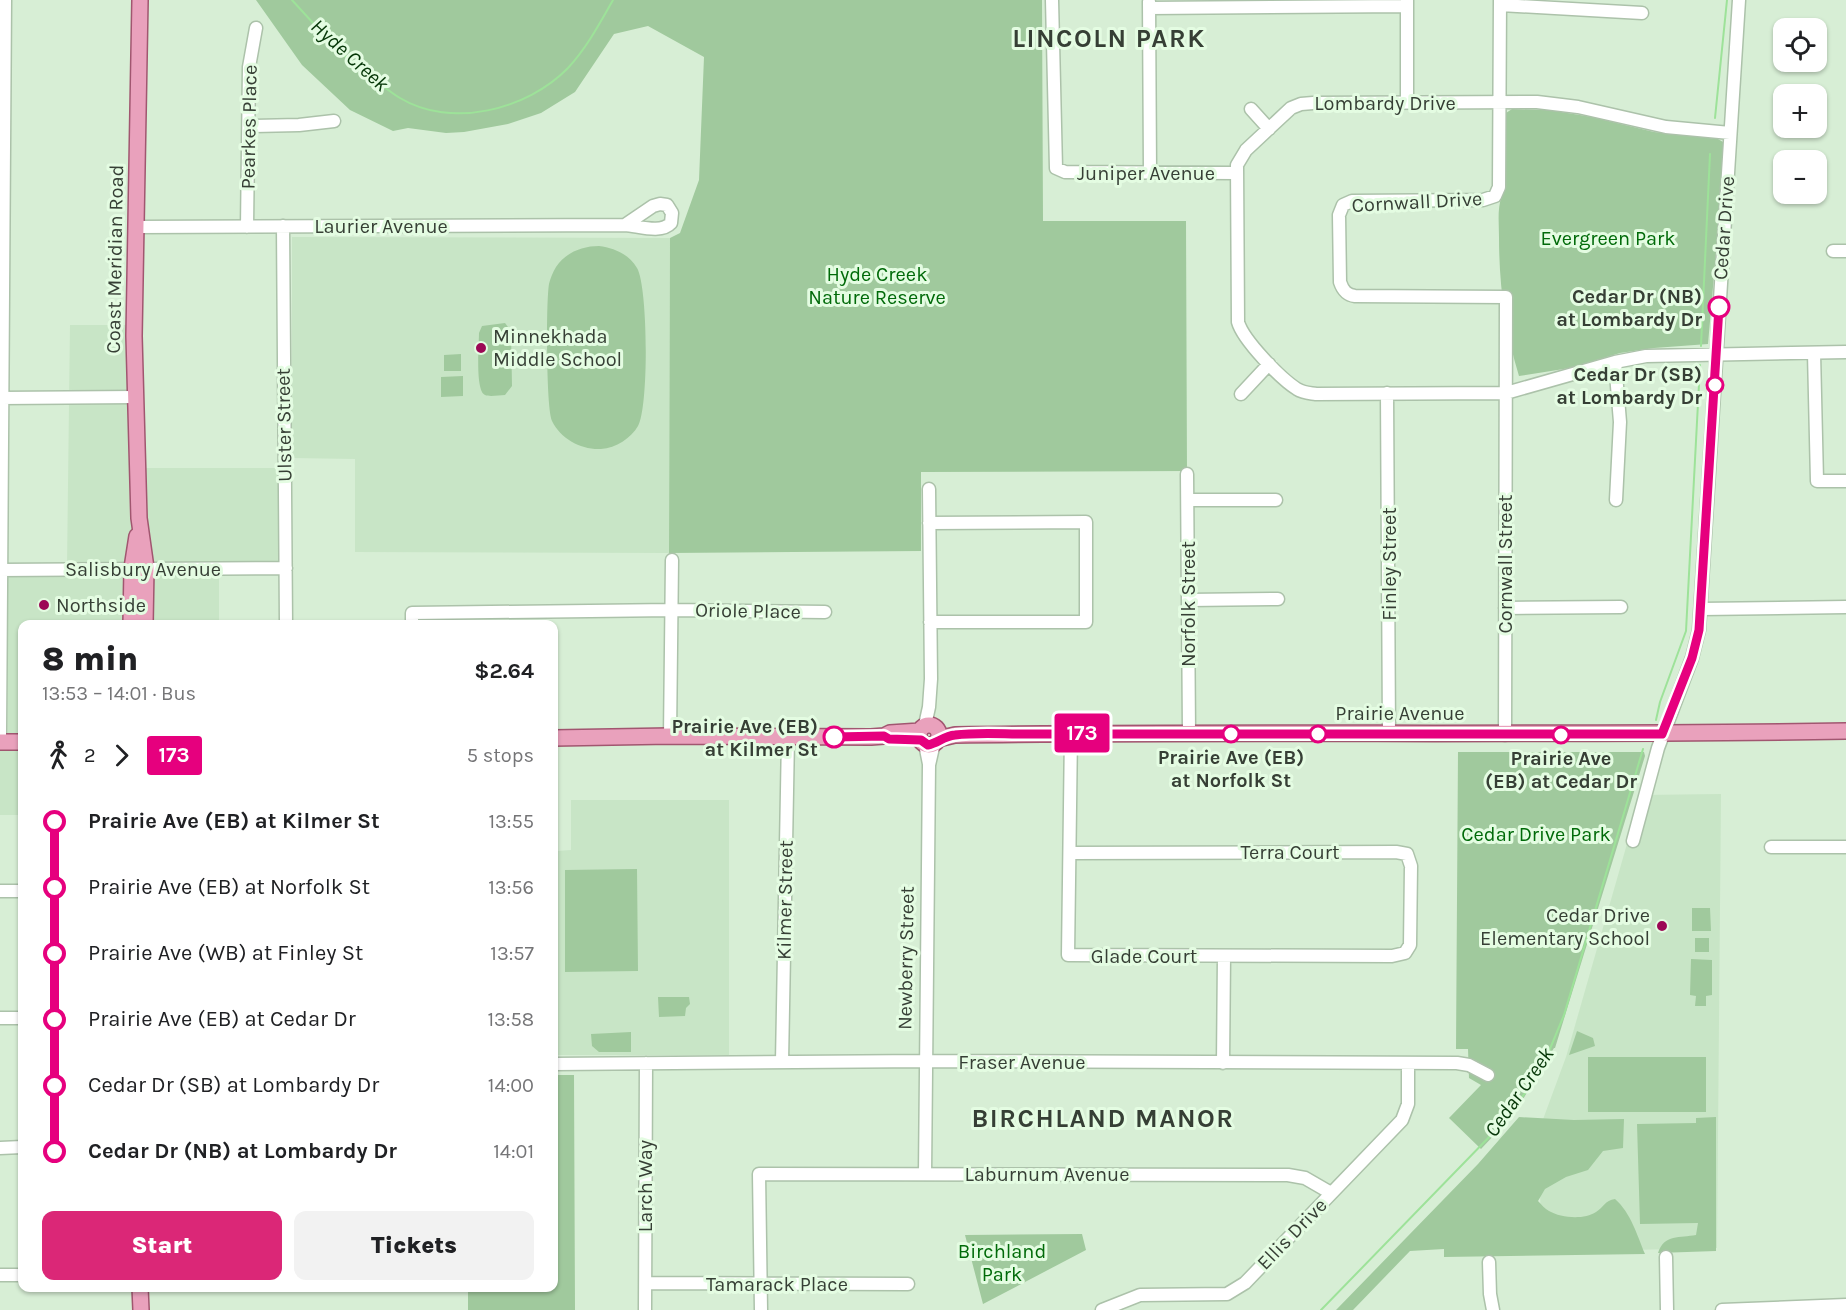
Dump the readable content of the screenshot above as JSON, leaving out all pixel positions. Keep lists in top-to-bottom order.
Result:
{
  "streets": {
    "main road": ["Coast Meridian Road", "Prairie Avenue"],
    "street": [
      "Lombardy Drive",
      "Pearkes Place",
      "Juniper Avenue",
      "Cornwall Drive",
      "Laurier Avenue",
      "Cedar Drive",
      "Ulster Street",
      "Finley Street",
      "Cornwall Street",
      "Salisbury Avenue",
      "Norfolk Street",
      "Oriole Place",
      "Terra Court",
      "Kilmer Street",
      "Glade Court",
      "Newberry Street",
      "Fraser Avenue",
      "Laburnum Avenue",
      "Larch Way",
      "Ellis Drive",
      "Tamarack Place"
    ]
  },
  "crossings": [
    ["Lombardy Drive", "Juniper Avenue"],
    ["Lombardy Drive", "Cornwall Drive"],
    ["Lombardy Drive", "Cedar Drive"],
    ["Lombardy Drive", "Finley Street"],
    ["Lombardy Drive", "Cornwall Street"],
    ["Pearkes Place", "Laurier Avenue"],
    ["Cornwall Drive", "Cornwall Street"],
    ["Laurier Avenue", "Coast Meridian Road"],
    ["Laurier Avenue", "Ulster Street"],
    ["Cedar Drive", "Prairie Avenue"],
    ["Coast Meridian Road", "Salisbury Avenue"],
    ["Ulster Street", "Salisbury Avenue"],
    ["Finley Street", "Prairie Avenue"],
    ["Cornwall Street", "Prairie Avenue"],
    ["Norfolk Street", "Prairie Avenue"],
    ["Prairie Avenue", "Kilmer Street"],
    ["Prairie Avenue", "Glade Court"],
    ["Prairie Avenue", "Newberry Street"],
    ["Terra Court", "Glade Court"],
    ["Kilmer Street", "Fraser Avenue"],
    ["Newberry Street", "Fraser Avenue"],
    ["Newberry Street", "Laburnum Avenue"],
    ["Fraser Avenue", "Larch Way"],
    ["Fraser Avenue", "Ellis Drive"],
    ["Laburnum Avenue", "Ellis Drive"],
    ["Laburnum Avenue", "Tamarack Place"],
    ["Larch Way", "Tamarack Place"]
  ],
  "districts": ["LINCOLN PARK", "BIRCHLAND MANOR"],
  "water": ["Hyde Creek", "Cedar Creek"],
  "parks": [
    "Evergreen Park",
    "Hyde Creek Nature Reserve",
    "Cedar Drive Park",
    "Birchland Park"
  ],
  "places": [
    "Cedar Dr (NB) at Lombardy Dr",
    "Minnekhada Middle School",
    "Cedar Dr (SB) at Lombardy Dr",
    "Northside",
    "Prairie Ave (EB) at Norfolk St",
    "Prairie Ave (EB) at Cedar Dr",
    "Prairie Ave (EB) at Kilmer St",
    "Cedar Drive Elementary School"
  ],
  "lines": ["bus line 173"],
  "page": {
    "on_map": "173",
    "map_buttons": ["+", "−"],
    "heading": ["8 min", "13:53 – 14:01 · Bus", "$2.64"],
    "legs": ["2", "173", "5 stops"],
    "list": [
      {
        "name": "Prairie Ave (EB) at Kilmer St",
        "value": "13:55"
      },
      {
        "name": "Prairie Ave (EB) at Norfolk St",
        "value": "13:56"
      },
      {
        "name": "Prairie Ave (WB) at Finley St",
        "value": "13:57"
      },
      {
        "name": "Prairie Ave (EB) at Cedar Dr",
        "value": "13:58"
      },
      {
        "name": "Cedar Dr (SB) at Lombardy Dr",
        "value": "14:00"
      },
      {
        "name": "Cedar Dr (NB) at Lombardy Dr",
        "value": "14:01"
      }
    ],
    "buttons": ["Start", "Tickets"]
  }
}
